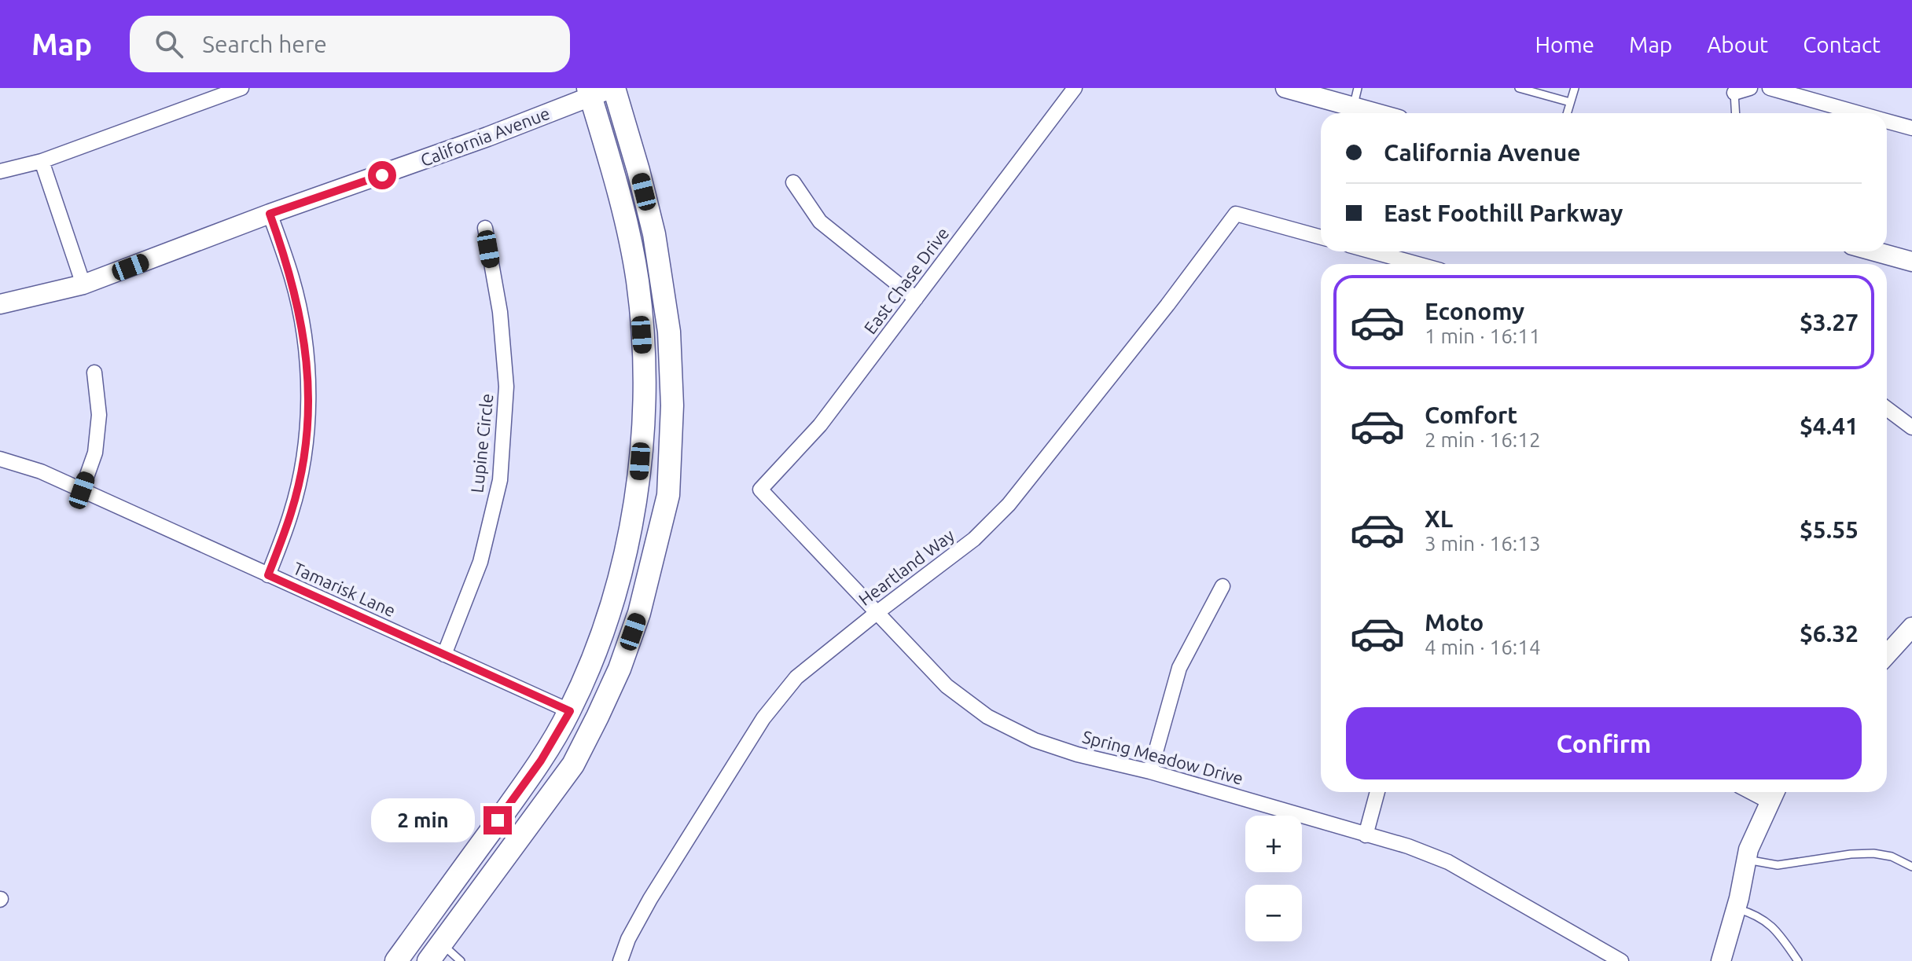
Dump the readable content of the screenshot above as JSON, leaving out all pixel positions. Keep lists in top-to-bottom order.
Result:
{
  "streets": {
    "main road": ["California Avenue"],
    "street": [
      "East Chase Drive",
      "Lupine Circle",
      "Heartland Way",
      "Tamarisk Lane",
      "Spring Meadow Drive"
    ]
  },
  "crossings": [
    ["East Chase Drive", "Spring Meadow Drive"],
    ["Lupine Circle", "Tamarisk Lane"],
    ["Heartland Way", "Spring Meadow Drive"]
  ],
  "page": {
    "header": "Map",
    "search": "Search here",
    "nav": [
      "Home",
      "Map",
      "About",
      "Contact"
    ],
    "banner": ["California Avenue", "East Foothill Parkway"],
    "list": [
      {
        "name": "Economy",
        "note": "1 min · 16:11",
        "value": "$3.27"
      },
      {
        "name": "Comfort",
        "note": "2 min · 16:12",
        "value": "$4.41"
      },
      {
        "name": "XL",
        "note": "3 min · 16:13",
        "value": "$5.55"
      },
      {
        "name": "Moto",
        "note": "4 min · 16:14",
        "value": "$6.32"
      }
    ],
    "buttons": "Confirm",
    "bubble": "2 min",
    "map_buttons": ["+", "−"]
  }
}
